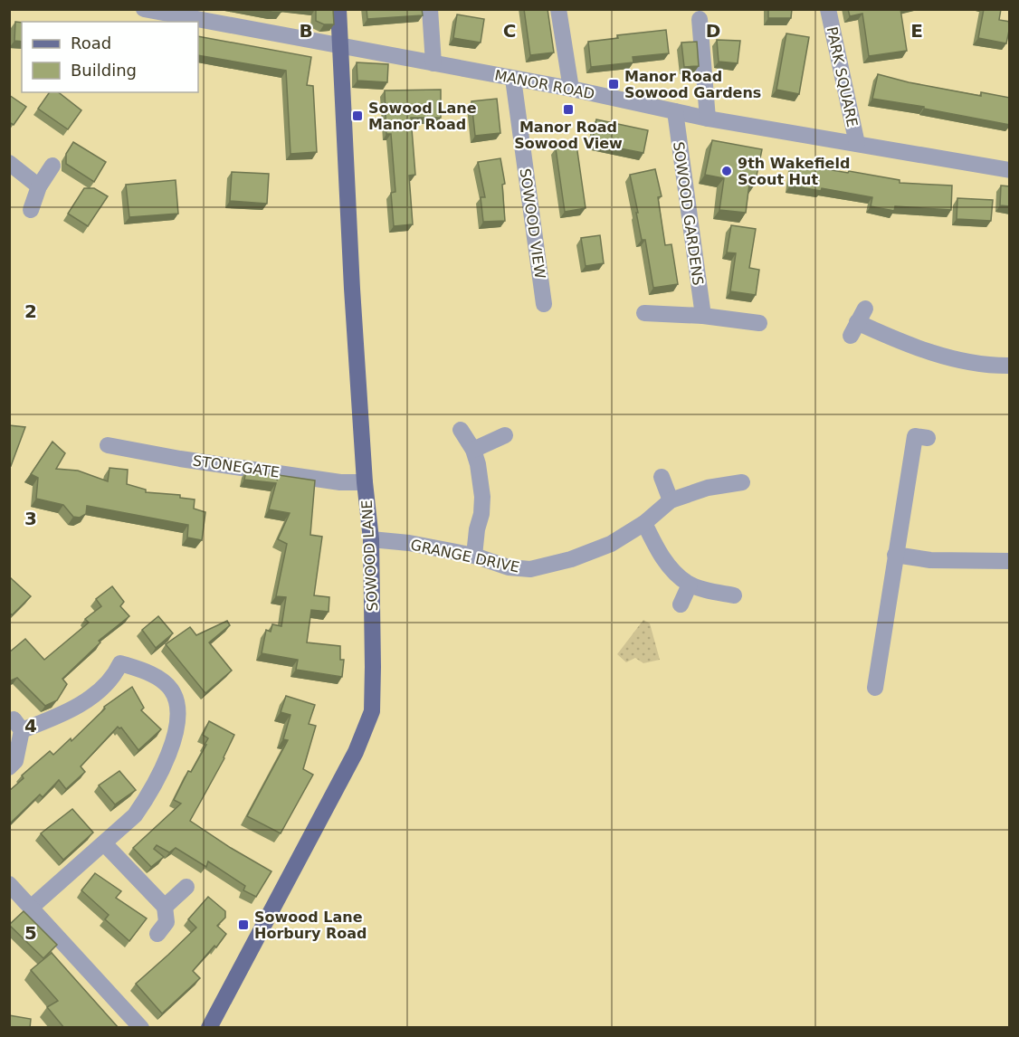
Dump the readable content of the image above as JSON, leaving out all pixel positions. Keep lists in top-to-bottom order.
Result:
{
  "streets": {
    "main road": ["SOWOOD LANE"],
    "street": [
      "PARK SQUARE",
      "MANOR ROAD",
      "SOWOOD GARDENS",
      "SOWOOD VIEW",
      "STONEGATE",
      "GRANGE DRIVE"
    ]
  },
  "crossings": [
    ["PARK SQUARE", "MANOR ROAD"],
    ["MANOR ROAD", "SOWOOD GARDENS"],
    ["MANOR ROAD", "SOWOOD VIEW"],
    ["MANOR ROAD", "SOWOOD LANE"],
    ["STONEGATE", "SOWOOD LANE"],
    ["SOWOOD LANE", "GRANGE DRIVE"]
  ],
  "places": {
    "transit": [
      "Manor Road Sowood Gardens",
      "Manor Road Sowood View",
      "Sowood Lane Manor Road",
      "Sowood Lane Horbury Road"
    ],
    "other": ["9th Wakefield Scout Hut"]
  },
  "legend": ["Road", "Building"],
  "grid": {
    "columns": [
      "B",
      "C",
      "D",
      "E"
    ],
    "rows": [
      "2",
      "3",
      "4",
      "5"
    ]
  }
}
